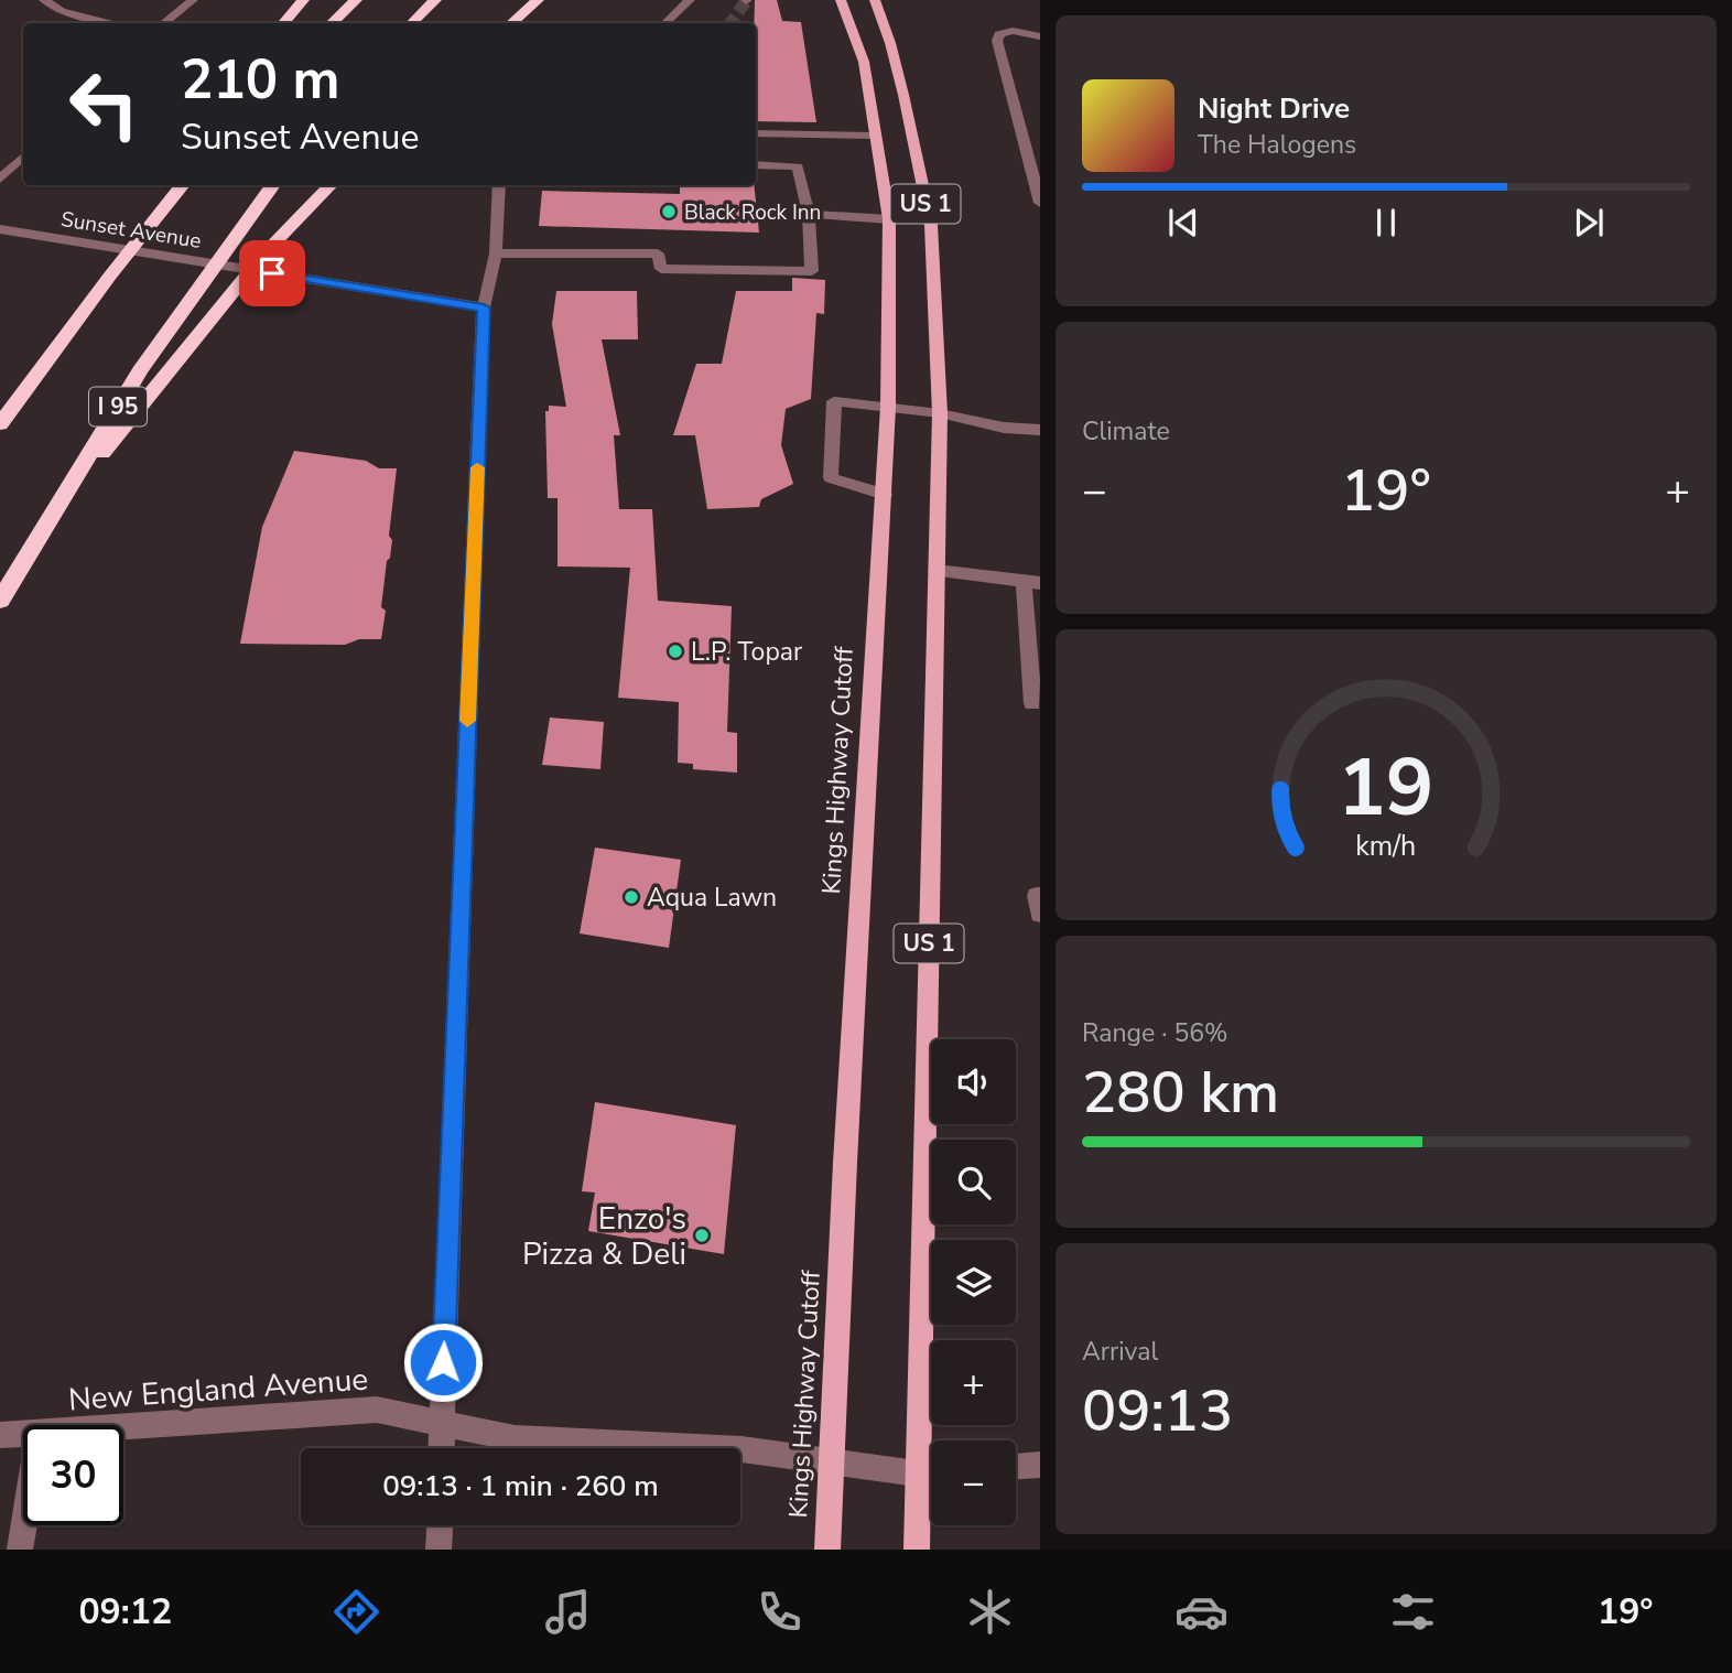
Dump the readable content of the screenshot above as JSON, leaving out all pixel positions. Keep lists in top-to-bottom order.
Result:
{
  "streets": {
    "highway": ["I 95"],
    "main road": ["US 1", "Kings Highway Cutoff"],
    "street": ["Sunset Avenue", "New England Avenue"]
  },
  "crossings": [
    ["Kings Highway Cutoff", "New England Avenue"]
  ],
  "places": [
    "Black Rock Inn",
    "L.P. Topar",
    "Aqua Lawn",
    "Enzo's Pizza & Deli"
  ],
  "page": {
    "turn": ["210 m", "Sunset Avenue"],
    "song": ["Night Drive", "The Halogens"],
    "tile": [
      "Climate",
      ["Range · 56%", "280 km"],
      ["Arrival", "09:13"]
    ],
    "heat": ["−", "19°", "+"],
    "map_buttons": ["+", "−"],
    "limit": "30",
    "trip": "09:13 · 1 min · 260 m",
    "tabs": ["09:12", "19°"],
    "gauge": ["19", "km/h"]
  }
}
